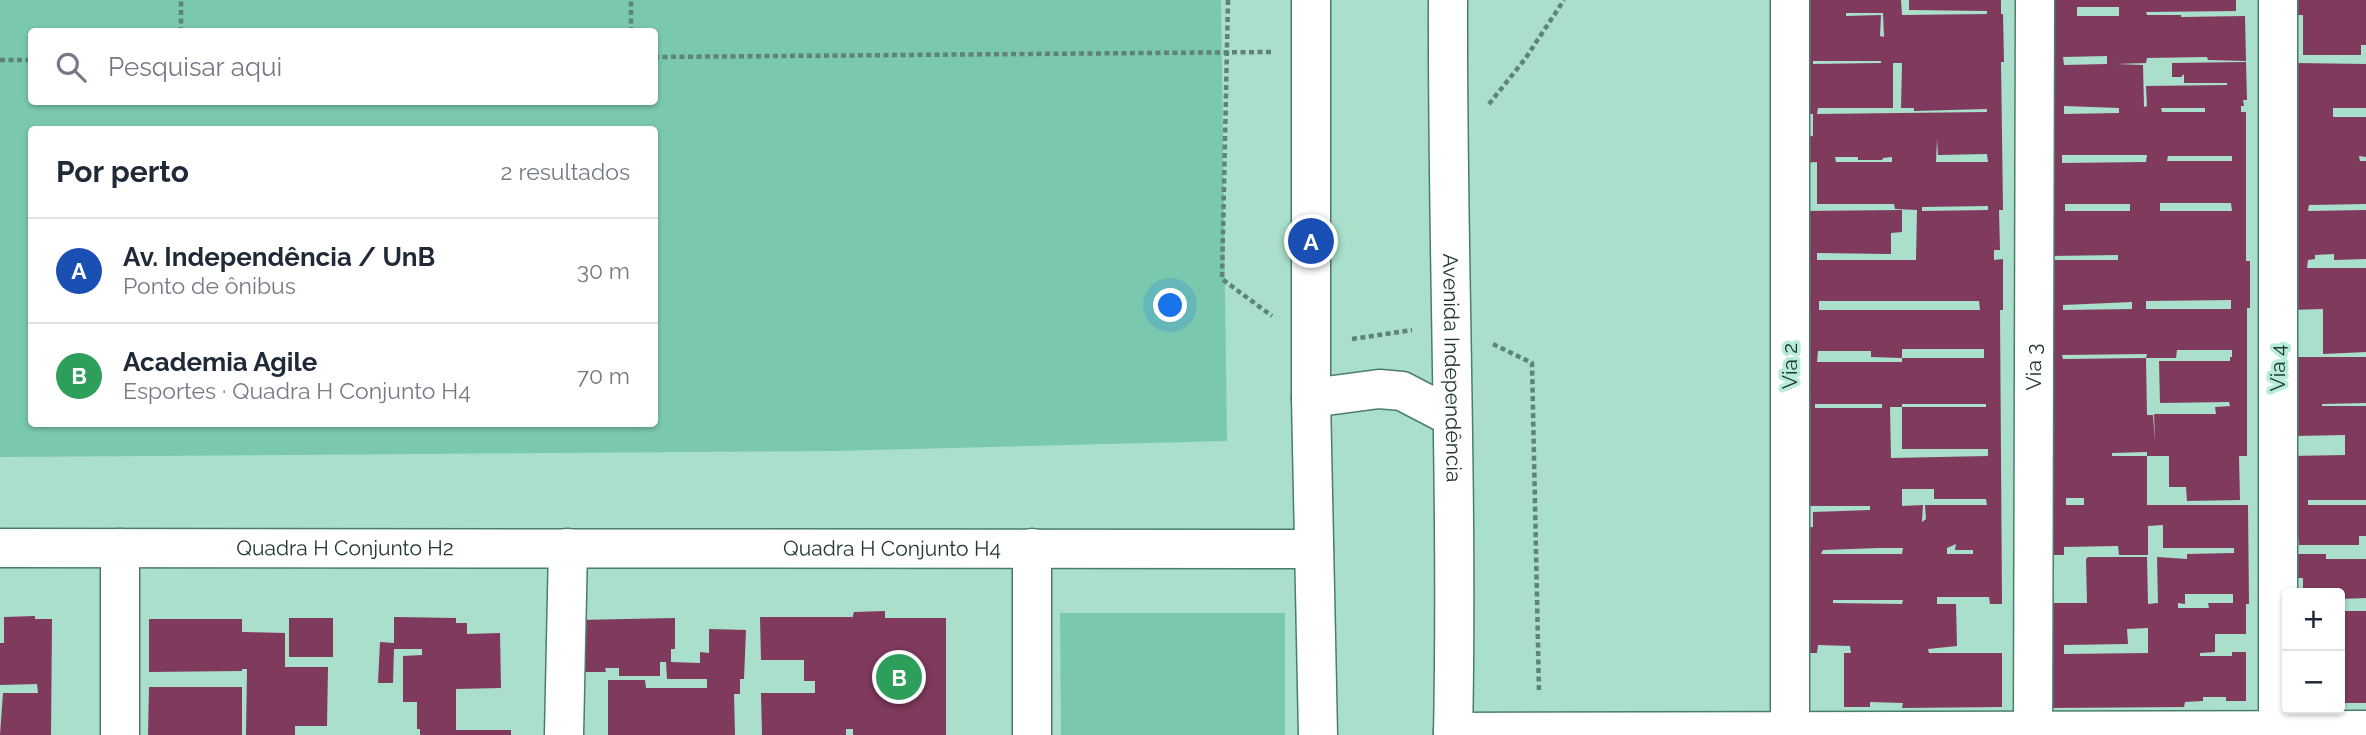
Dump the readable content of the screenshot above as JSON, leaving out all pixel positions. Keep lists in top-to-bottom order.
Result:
{
  "streets": {
    "street": [
      "Via 2",
      "Avenida Independência",
      "Via 3",
      "Via 4",
      "Quadra H Conjunto H2",
      "Quadra H Conjunto H4"
    ]
  },
  "crossings": [
    ["Quadra H Conjunto H2", "Quadra H Conjunto H4"]
  ],
  "page": {
    "search": "Pesquisar aqui",
    "heading": ["Por perto", "2 resultados"],
    "pins": ["A", "B"],
    "list": [
      {
        "mark": "A",
        "name": "Av. Independência / UnB",
        "note": "Ponto de ônibus",
        "value": "30 m"
      },
      {
        "mark": "B",
        "name": "Academia Agile",
        "note": "Esportes · Quadra H Conjunto H4",
        "value": "70 m"
      }
    ],
    "map_buttons": ["+", "−"]
  }
}
